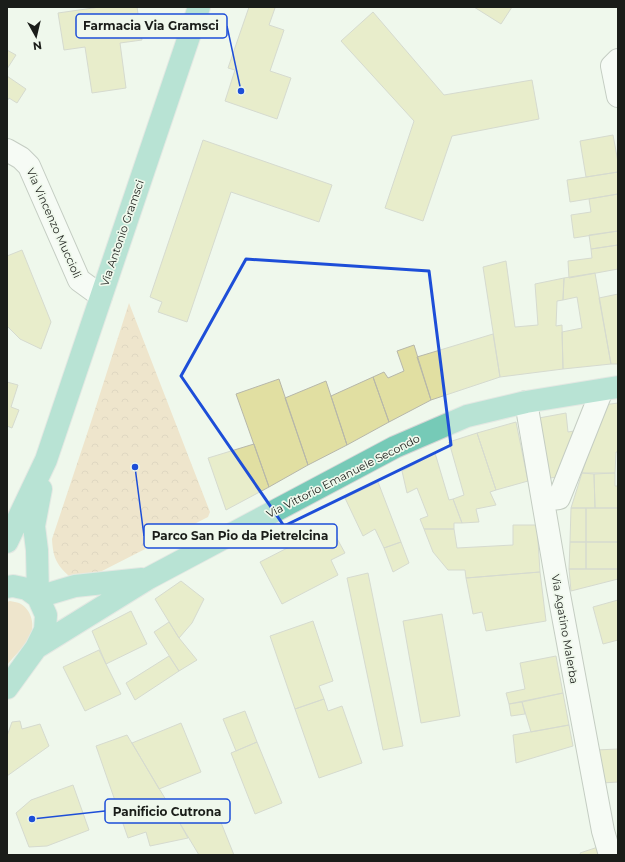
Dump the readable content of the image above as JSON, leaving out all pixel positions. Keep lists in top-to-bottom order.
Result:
{
  "streets": {
    "main road": ["Via Antonio Gramsci", "Via Vittorio Emanuele Secondo"],
    "street": ["Via Vincenzo Muccioli", "Via Agatino Malerba"]
  },
  "crossings": [
    ["Via Vincenzo Muccioli", "Via Antonio Gramsci"],
    ["Via Vittorio Emanuele Secondo", "Via Agatino Malerba"]
  ],
  "places": ["Farmacia Via Gramsci", "Parco San Pio da Pietrelcina", "Panificio Cutrona"],
  "north": "bottom"
}
